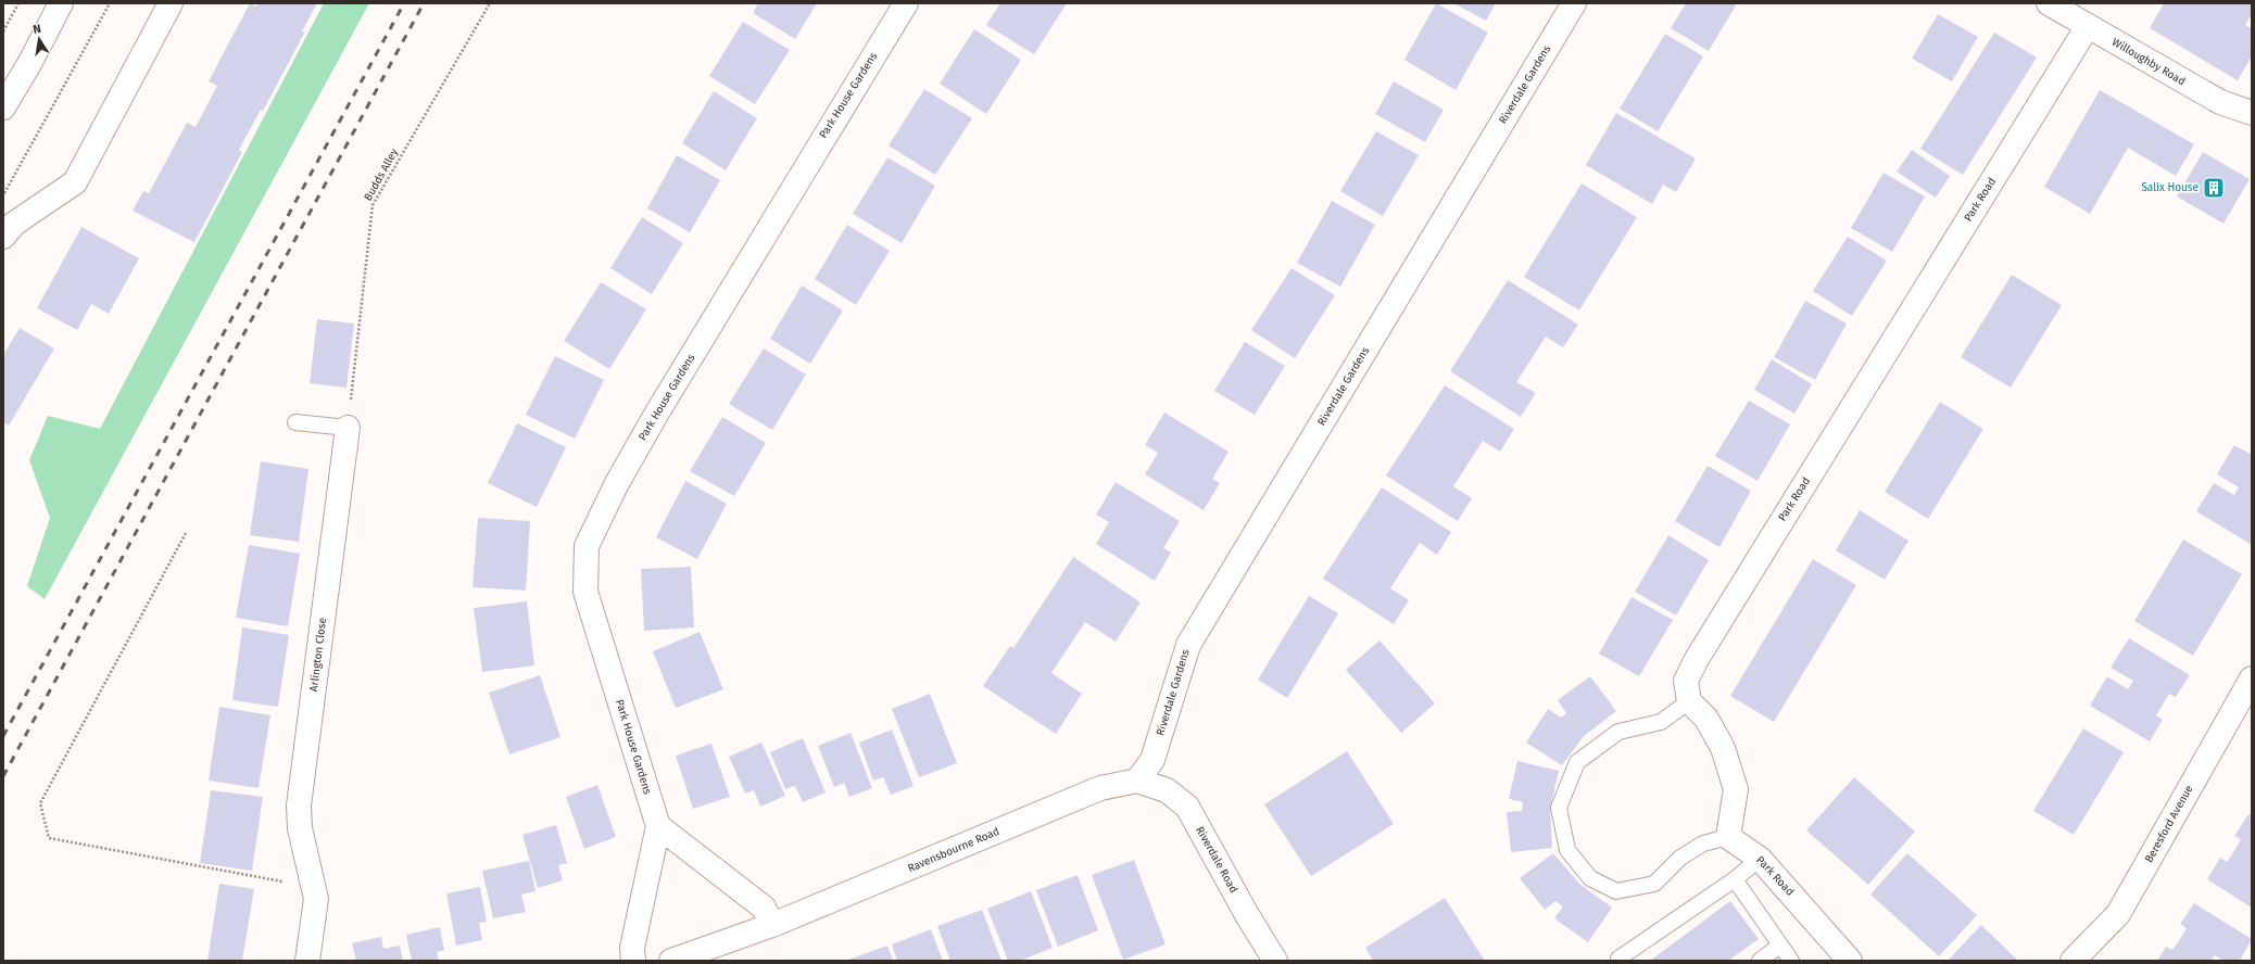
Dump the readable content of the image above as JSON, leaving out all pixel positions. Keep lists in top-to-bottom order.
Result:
{
  "streets": {
    "main road": [
      "Willoughby Road",
      "Riverdale Gardens",
      "Park House Gardens",
      "Park Road",
      "Arlington Close",
      "Beresford Avenue",
      "Ravensbourne Road",
      "Riverdale Road"
    ],
    "path": ["Budds Alley"]
  },
  "crossings": [
    ["Willoughby Road", "Park Road"],
    ["Riverdale Gardens", "Ravensbourne Road"],
    ["Riverdale Gardens", "Riverdale Road"],
    ["Budds Alley", "Arlington Close"],
    ["Ravensbourne Road", "Riverdale Road"]
  ],
  "places": {
    "building": ["Salix House"]
  },
  "north": "top"
}
